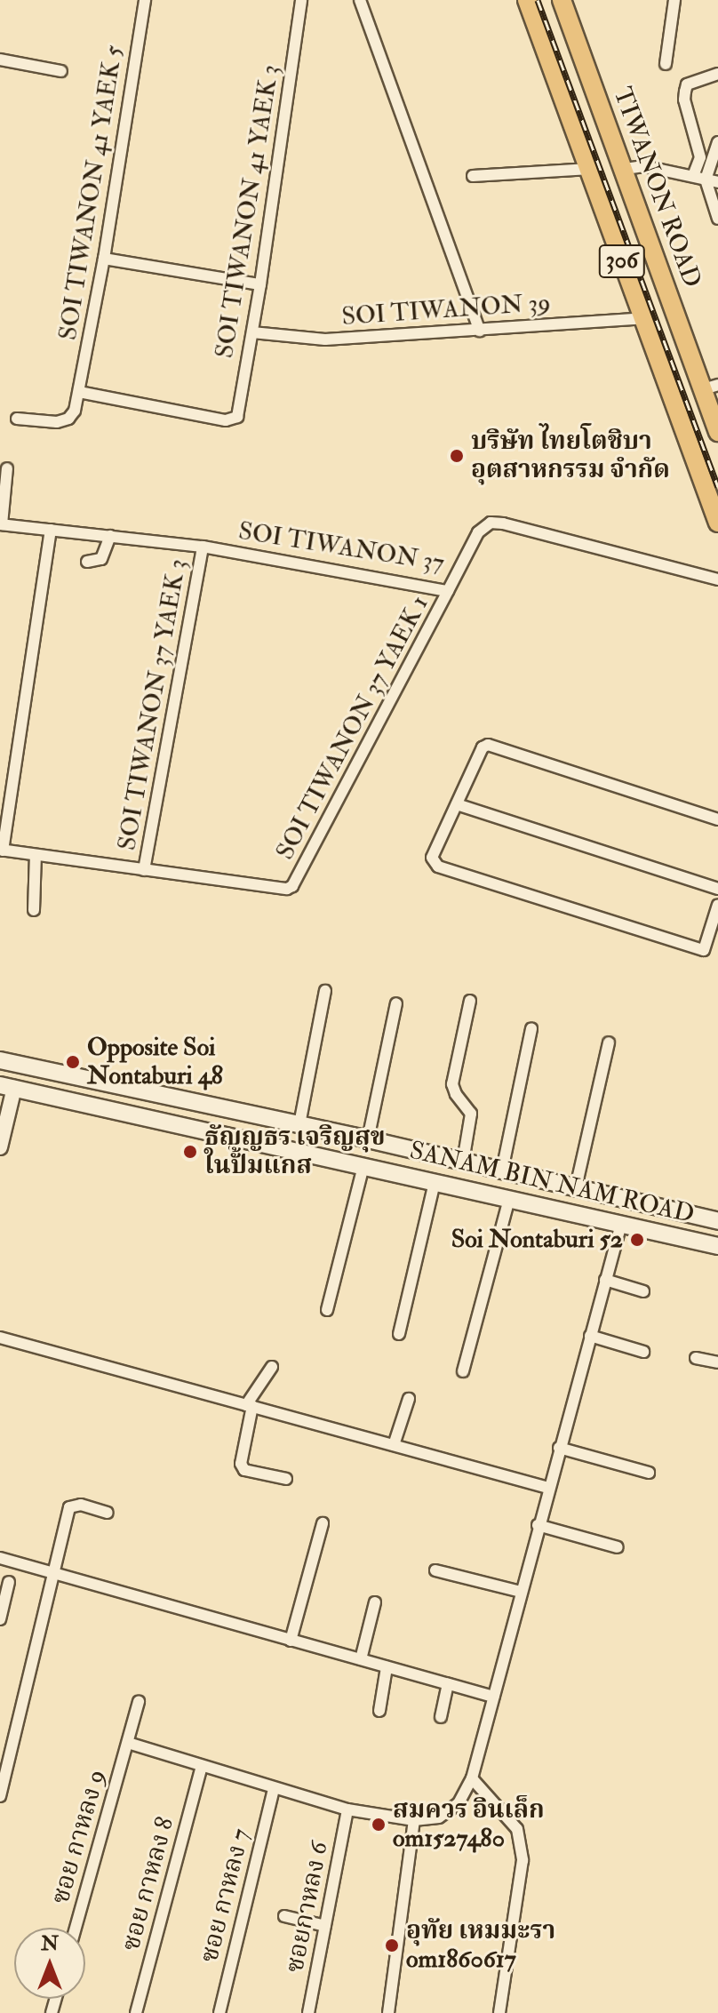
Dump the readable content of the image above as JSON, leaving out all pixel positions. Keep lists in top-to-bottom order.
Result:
{
  "streets": {
    "main road": ["TIWANON ROAD", "306", "SANAM BIN NAM ROAD"],
    "street": [
      "SOI TIWANON 41 YAEK 5",
      "SOI TIWANON 41 YAEK 3",
      "SOI TIWANON 39",
      "SOI TIWANON 37",
      "SOI TIWANON 37 YAEK 3",
      "SOI TIWANON 37 YAEK 1",
      "ซอย กาหลง 9",
      "ซอย กาหลง 8",
      "ซอย กาหลง 7",
      "ซอยกาหลง 6"
    ]
  },
  "crossings": [
    ["SOI TIWANON 41 YAEK 5", "SOI TIWANON 41 YAEK 3"],
    ["SOI TIWANON 41 YAEK 3", "SOI TIWANON 39"],
    ["306", "SOI TIWANON 39"],
    ["SOI TIWANON 37", "SOI TIWANON 37 YAEK 3"],
    ["SOI TIWANON 37", "SOI TIWANON 37 YAEK 1"],
    ["SOI TIWANON 37 YAEK 3", "SOI TIWANON 37 YAEK 1"]
  ],
  "places": [
    "บริษัท ไทยโตชิบา อุตสาหกรรม จำกัด",
    "Opposite Soi Nontaburi 48",
    "ธัญญธร เจริญสุข ในปั้มแกส",
    "Soi Nontaburi 52",
    "สมควร อินเล็ก om1527480",
    "อุทัย เหมมะรา om1860617"
  ],
  "north": "top"
}
